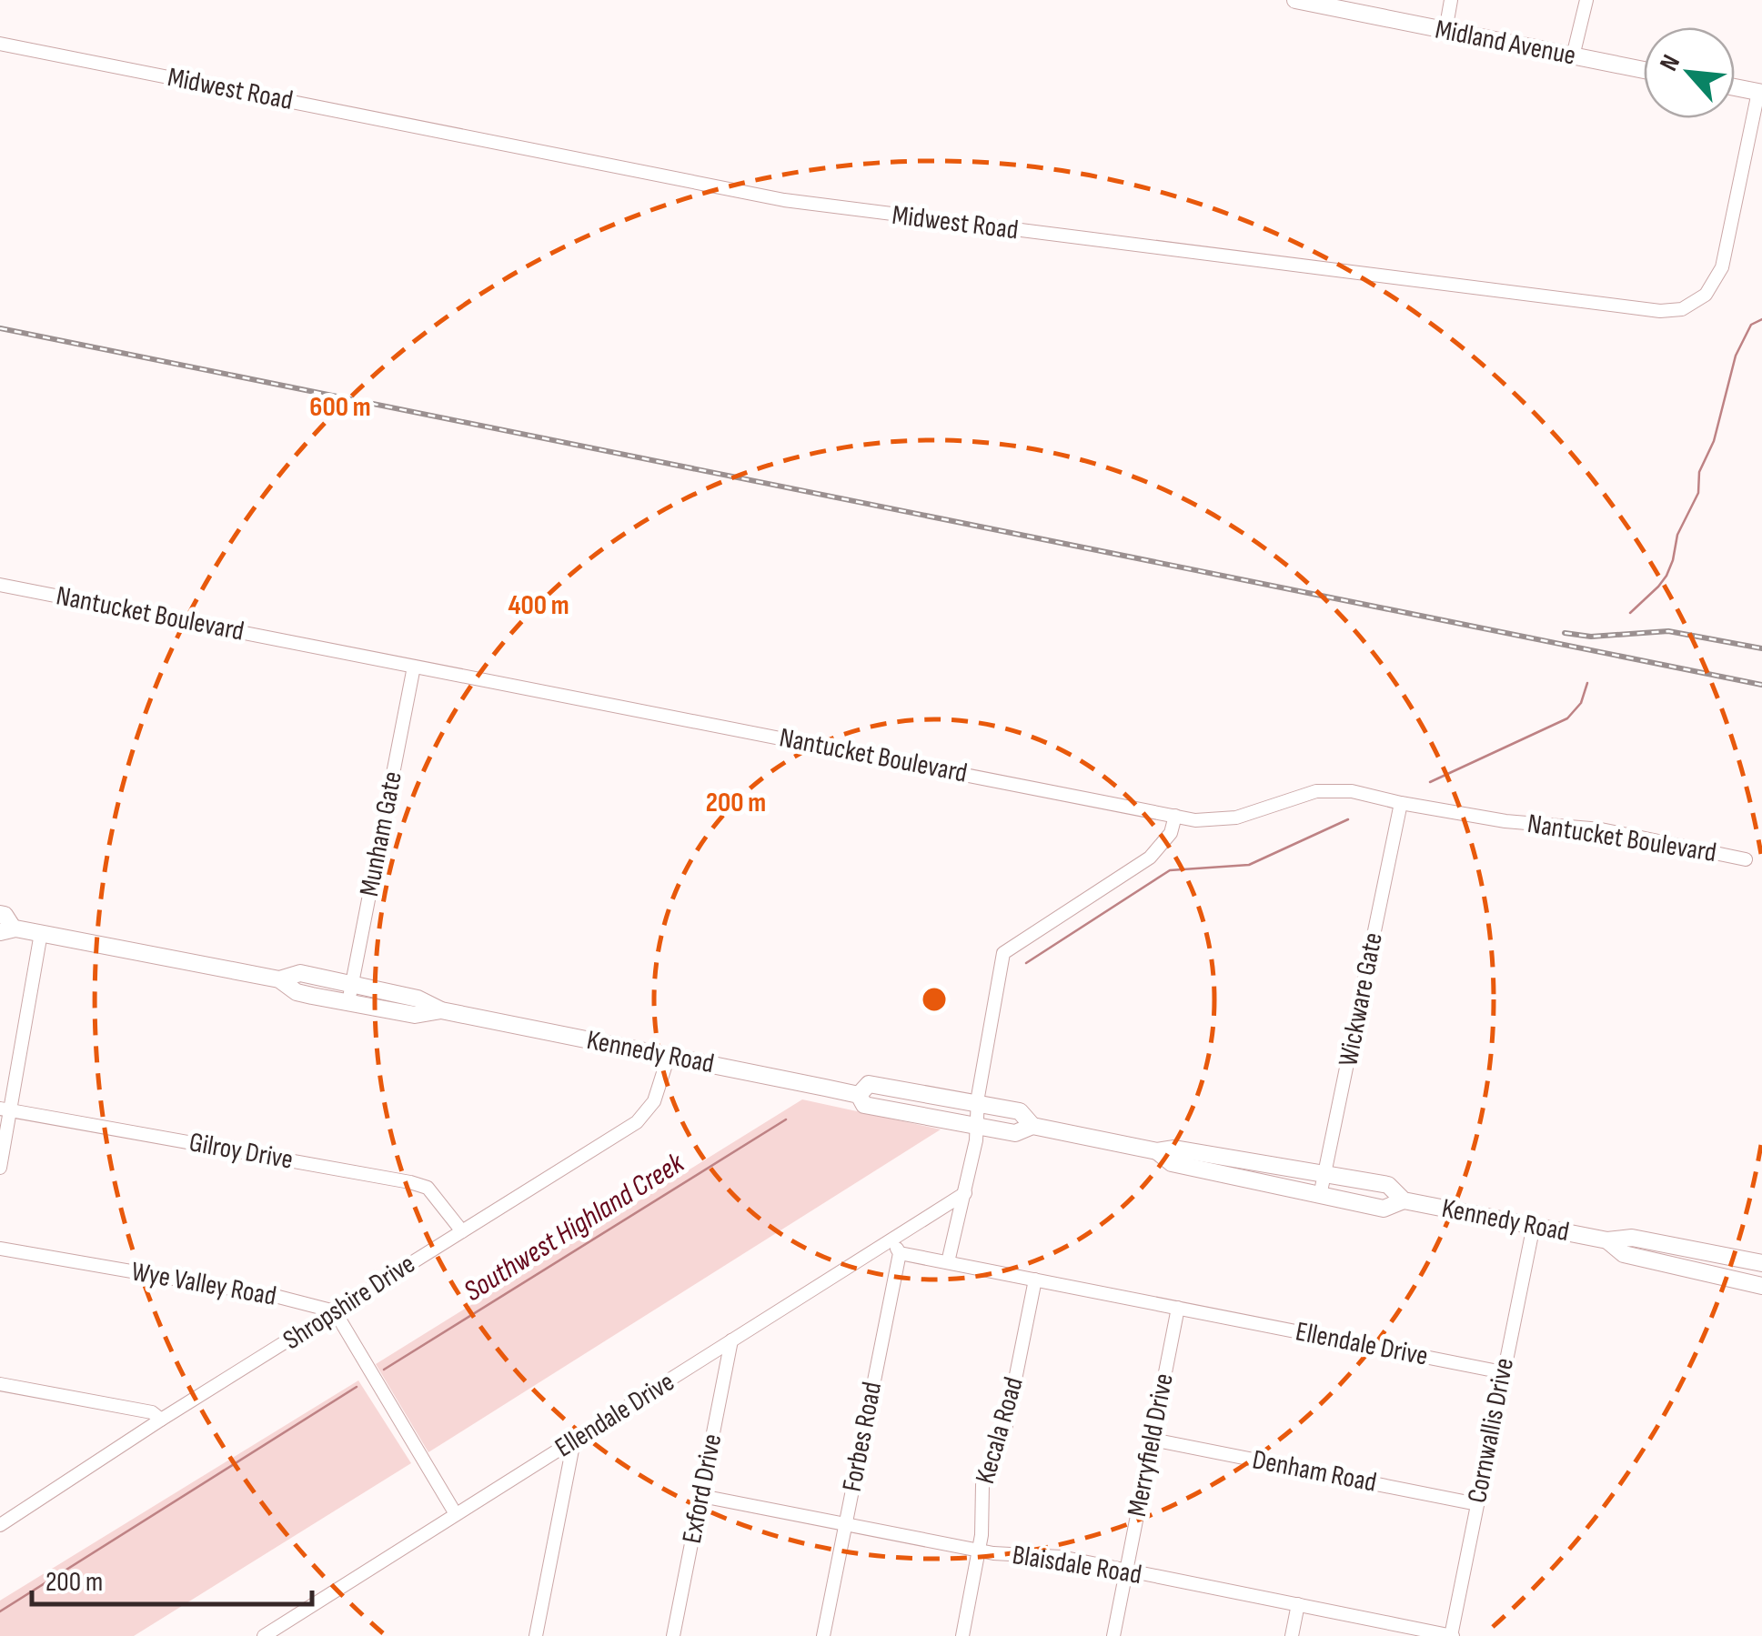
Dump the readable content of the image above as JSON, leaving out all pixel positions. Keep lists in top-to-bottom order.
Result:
{
  "streets": {
    "main road": ["Midland Avenue", "Kennedy Road"],
    "street": [
      "Midwest Road",
      "Nantucket Boulevard",
      "Munham Gate",
      "Wickware Gate",
      "Gilroy Drive",
      "Wye Valley Road",
      "Shropshire Drive",
      "Ellendale Drive",
      "Kecala Road",
      "Cornwallis Drive",
      "Forbes Road",
      "Merryfield Drive",
      "Denham Road",
      "Exford Drive",
      "Blaisdale Road"
    ]
  },
  "crossings": [
    ["Nantucket Boulevard", "Munham Gate"],
    ["Nantucket Boulevard", "Wickware Gate"],
    ["Munham Gate", "Kennedy Road"],
    ["Wickware Gate", "Kennedy Road"],
    ["Kennedy Road", "Shropshire Drive"],
    ["Kennedy Road", "Cornwallis Drive"],
    ["Gilroy Drive", "Shropshire Drive"],
    ["Wye Valley Road", "Shropshire Drive"],
    ["Ellendale Drive", "Kecala Road"],
    ["Ellendale Drive", "Cornwallis Drive"],
    ["Ellendale Drive", "Forbes Road"],
    ["Ellendale Drive", "Merryfield Drive"],
    ["Ellendale Drive", "Exford Drive"],
    ["Kecala Road", "Blaisdale Road"],
    ["Cornwallis Drive", "Denham Road"],
    ["Cornwallis Drive", "Blaisdale Road"],
    ["Forbes Road", "Blaisdale Road"],
    ["Merryfield Drive", "Denham Road"],
    ["Merryfield Drive", "Blaisdale Road"],
    ["Exford Drive", "Blaisdale Road"]
  ],
  "water": ["Southwest Highland Creek"],
  "scale_bar": "200 m",
  "north": "top left",
  "rings": ["600 m", "400 m", "200 m"]
}
